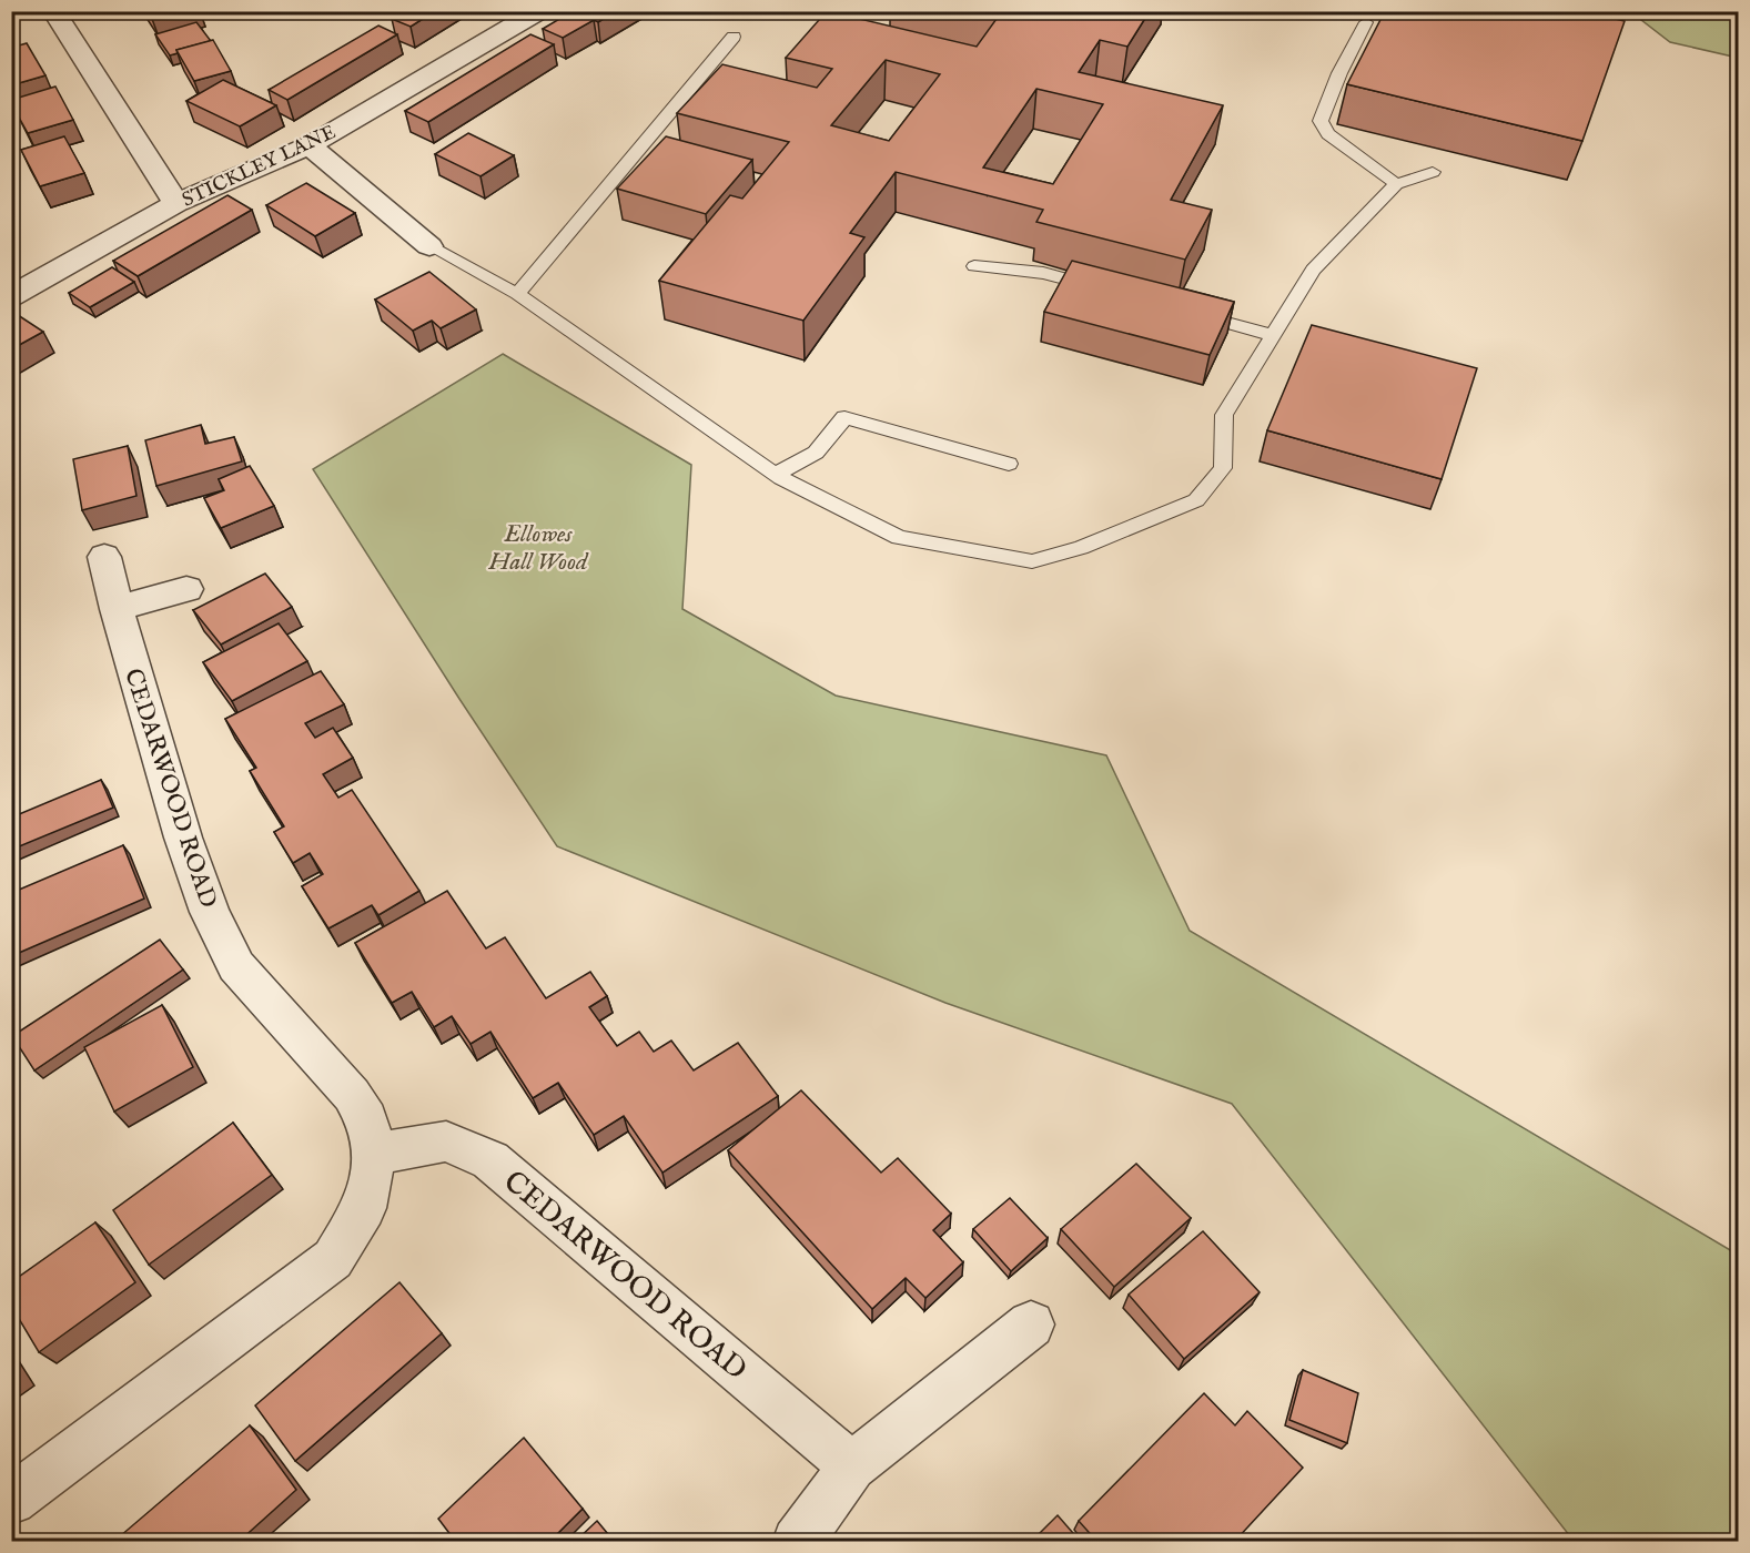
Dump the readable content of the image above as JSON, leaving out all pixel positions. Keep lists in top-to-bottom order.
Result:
{
  "streets": {
    "street": ["STICKLEY LANE", "CEDARWOOD ROAD"]
  },
  "parks": ["Ellowes Hall Wood"]
}
